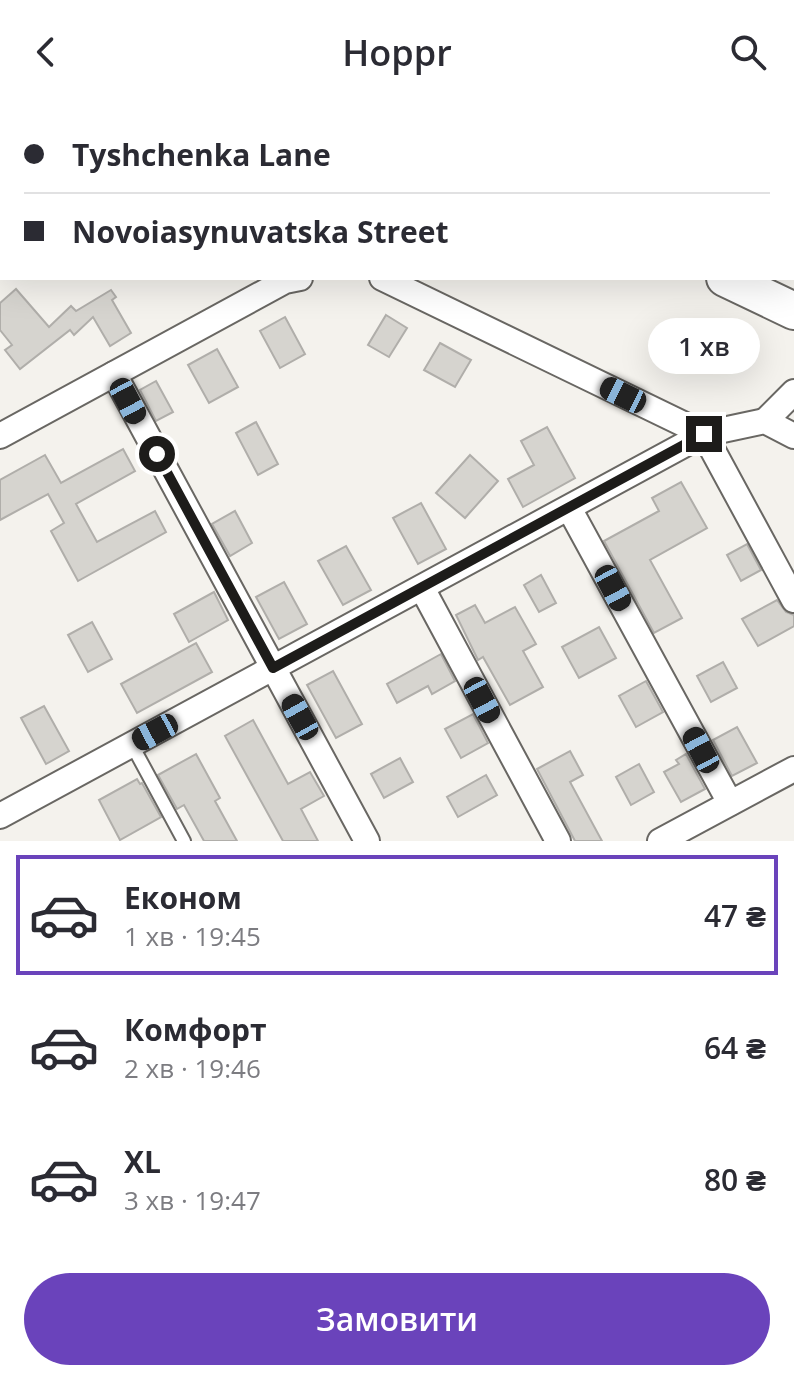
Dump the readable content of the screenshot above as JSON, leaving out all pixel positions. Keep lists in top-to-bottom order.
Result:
{
  "page": {
    "header": "Hoppr",
    "banner": ["Tyshchenka Lane", "Novoiasynuvatska Street"],
    "bubble": "1 хв",
    "list": [
      {
        "name": "Економ",
        "note": "1 хв · 19:45",
        "value": "47 ₴"
      },
      {
        "name": "Комфорт",
        "note": "2 хв · 19:46",
        "value": "64 ₴"
      },
      {
        "name": "XL",
        "note": "3 хв · 19:47",
        "value": "80 ₴"
      }
    ],
    "buttons": "Замовити"
  }
}
